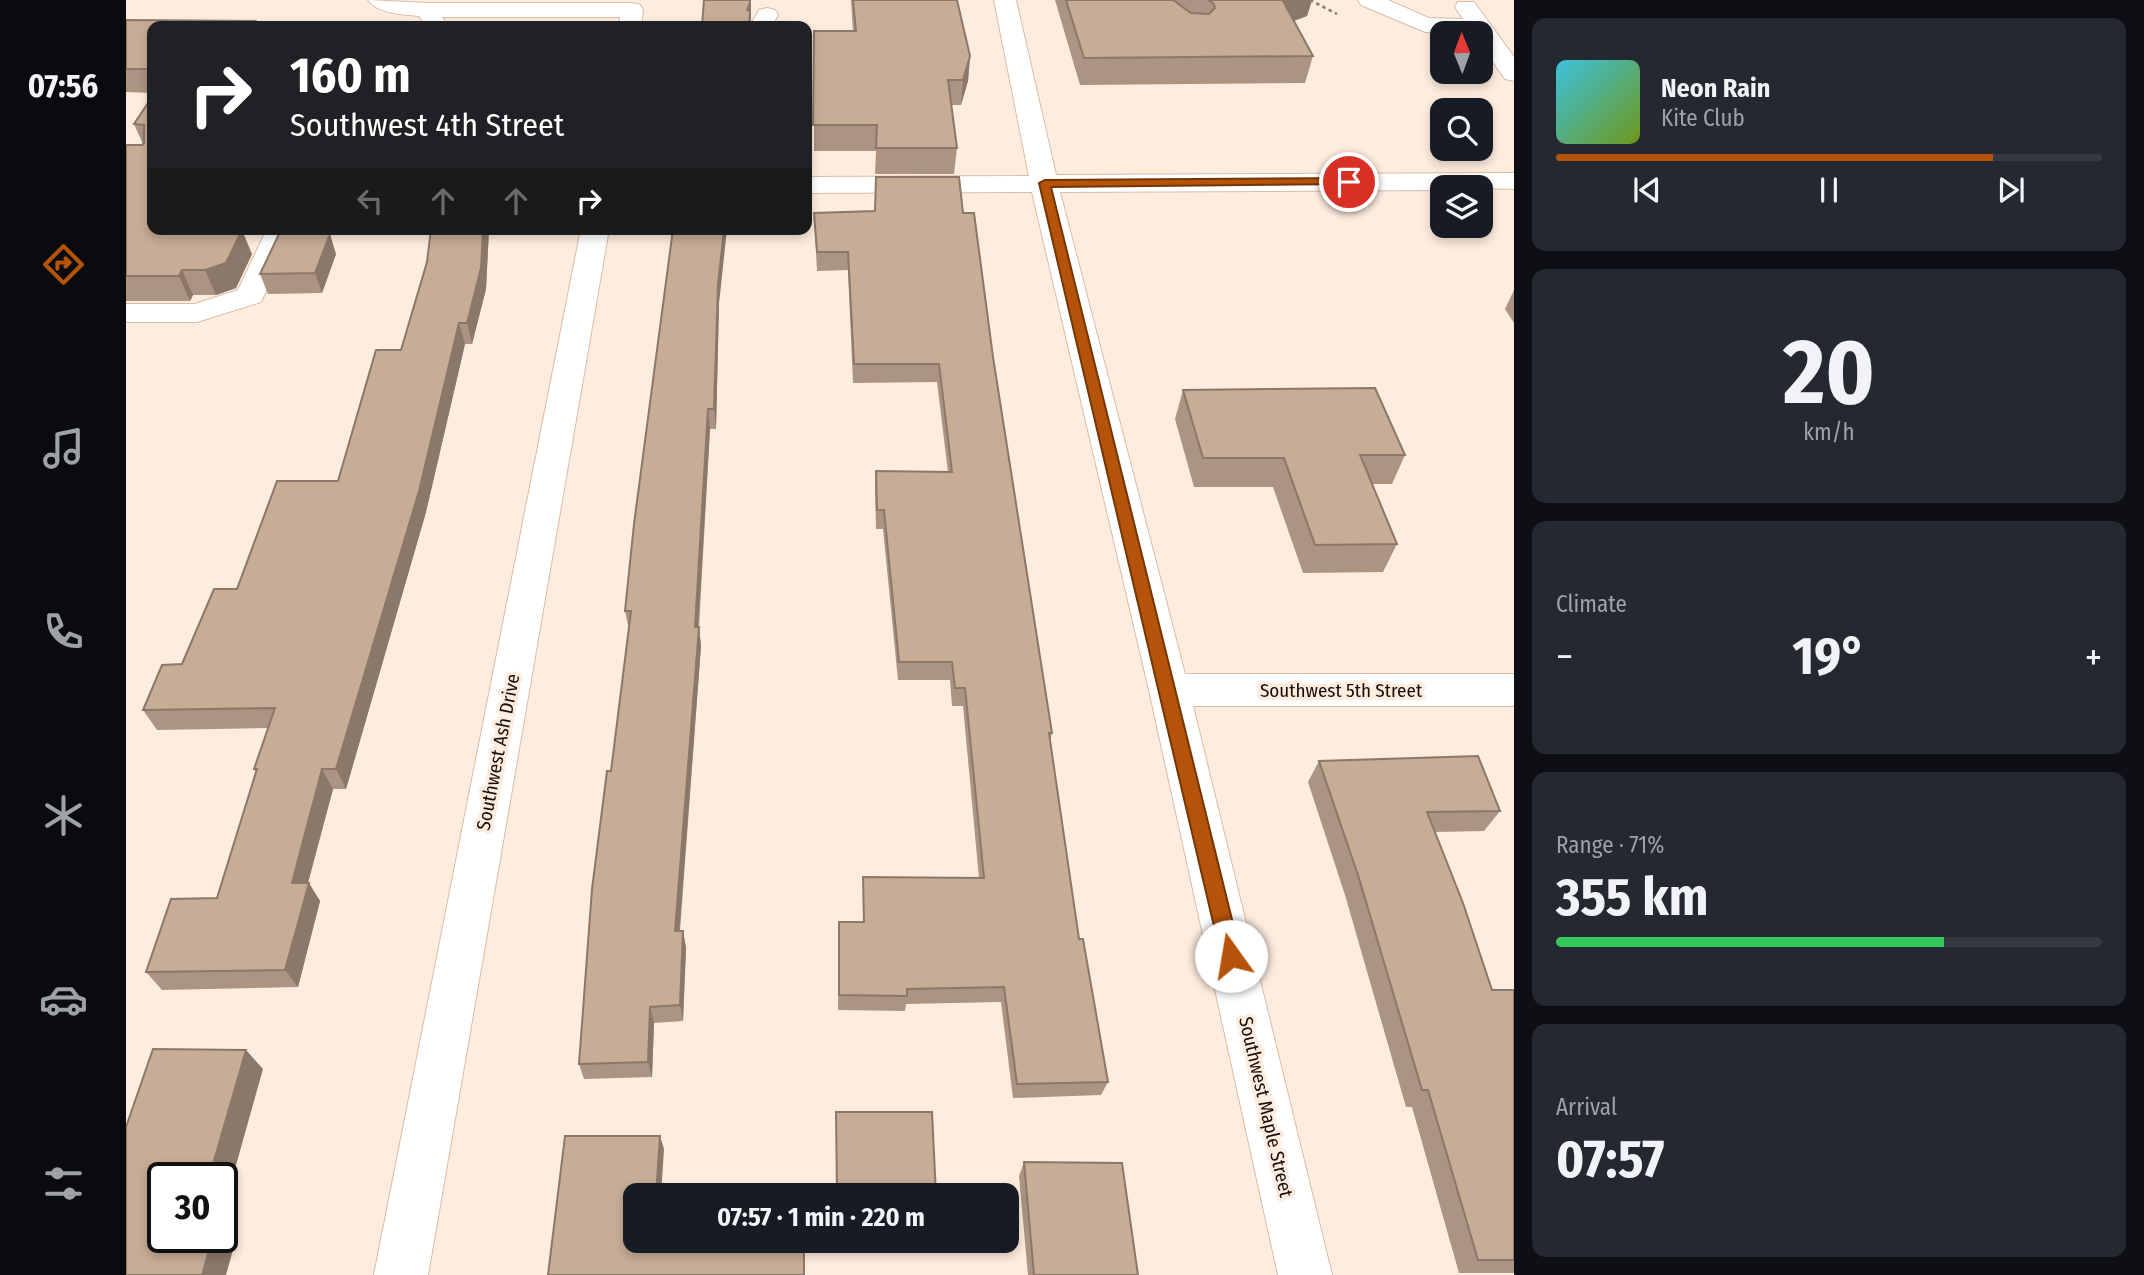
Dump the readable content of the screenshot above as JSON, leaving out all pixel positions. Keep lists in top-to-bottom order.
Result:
{
  "streets": {
    "street": ["Southwest 5th Street", "Southwest Ash Drive", "Southwest Maple Street"]
  },
  "crossings": [
    ["Southwest 5th Street", "Southwest Maple Street"]
  ],
  "north": "top",
  "page": {
    "tabs": "07:56",
    "turn": ["160 m", "Southwest 4th Street"],
    "song": ["Neon Rain", "Kite Club"],
    "tile": [
      ["20", "km/h"],
      "Climate",
      ["Range · 71%", "355 km"],
      ["Arrival", "07:57"]
    ],
    "heat": ["−", "19°", "+"],
    "limit": "30",
    "trip": "07:57 · 1 min · 220 m"
  }
}
